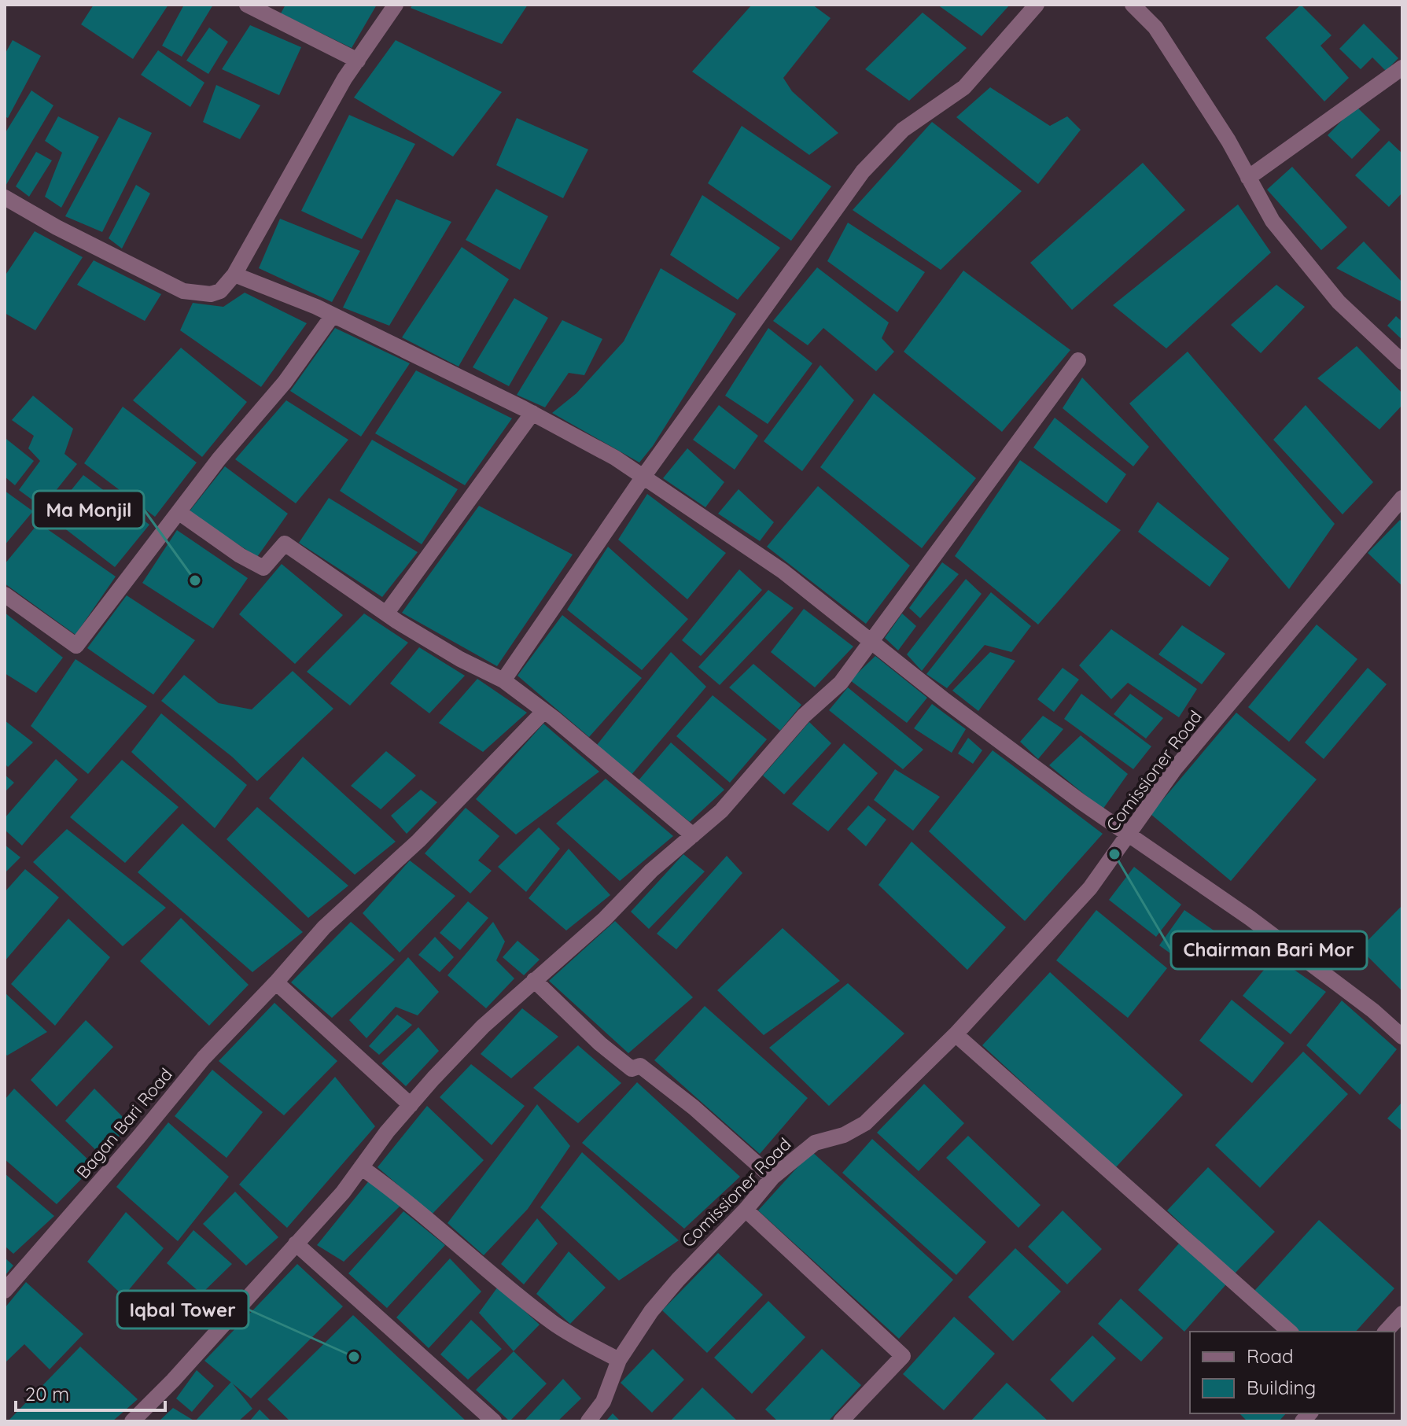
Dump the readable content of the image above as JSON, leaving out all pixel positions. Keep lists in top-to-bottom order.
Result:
{
  "streets": {
    "street": ["Comissioner Road", "Bagan Bari Road"]
  },
  "places": ["Ma Monjil", "Chairman Bari Mor", "Iqbal Tower"],
  "legend": ["Road", "Building"],
  "scale_bar": "20 m"
}
